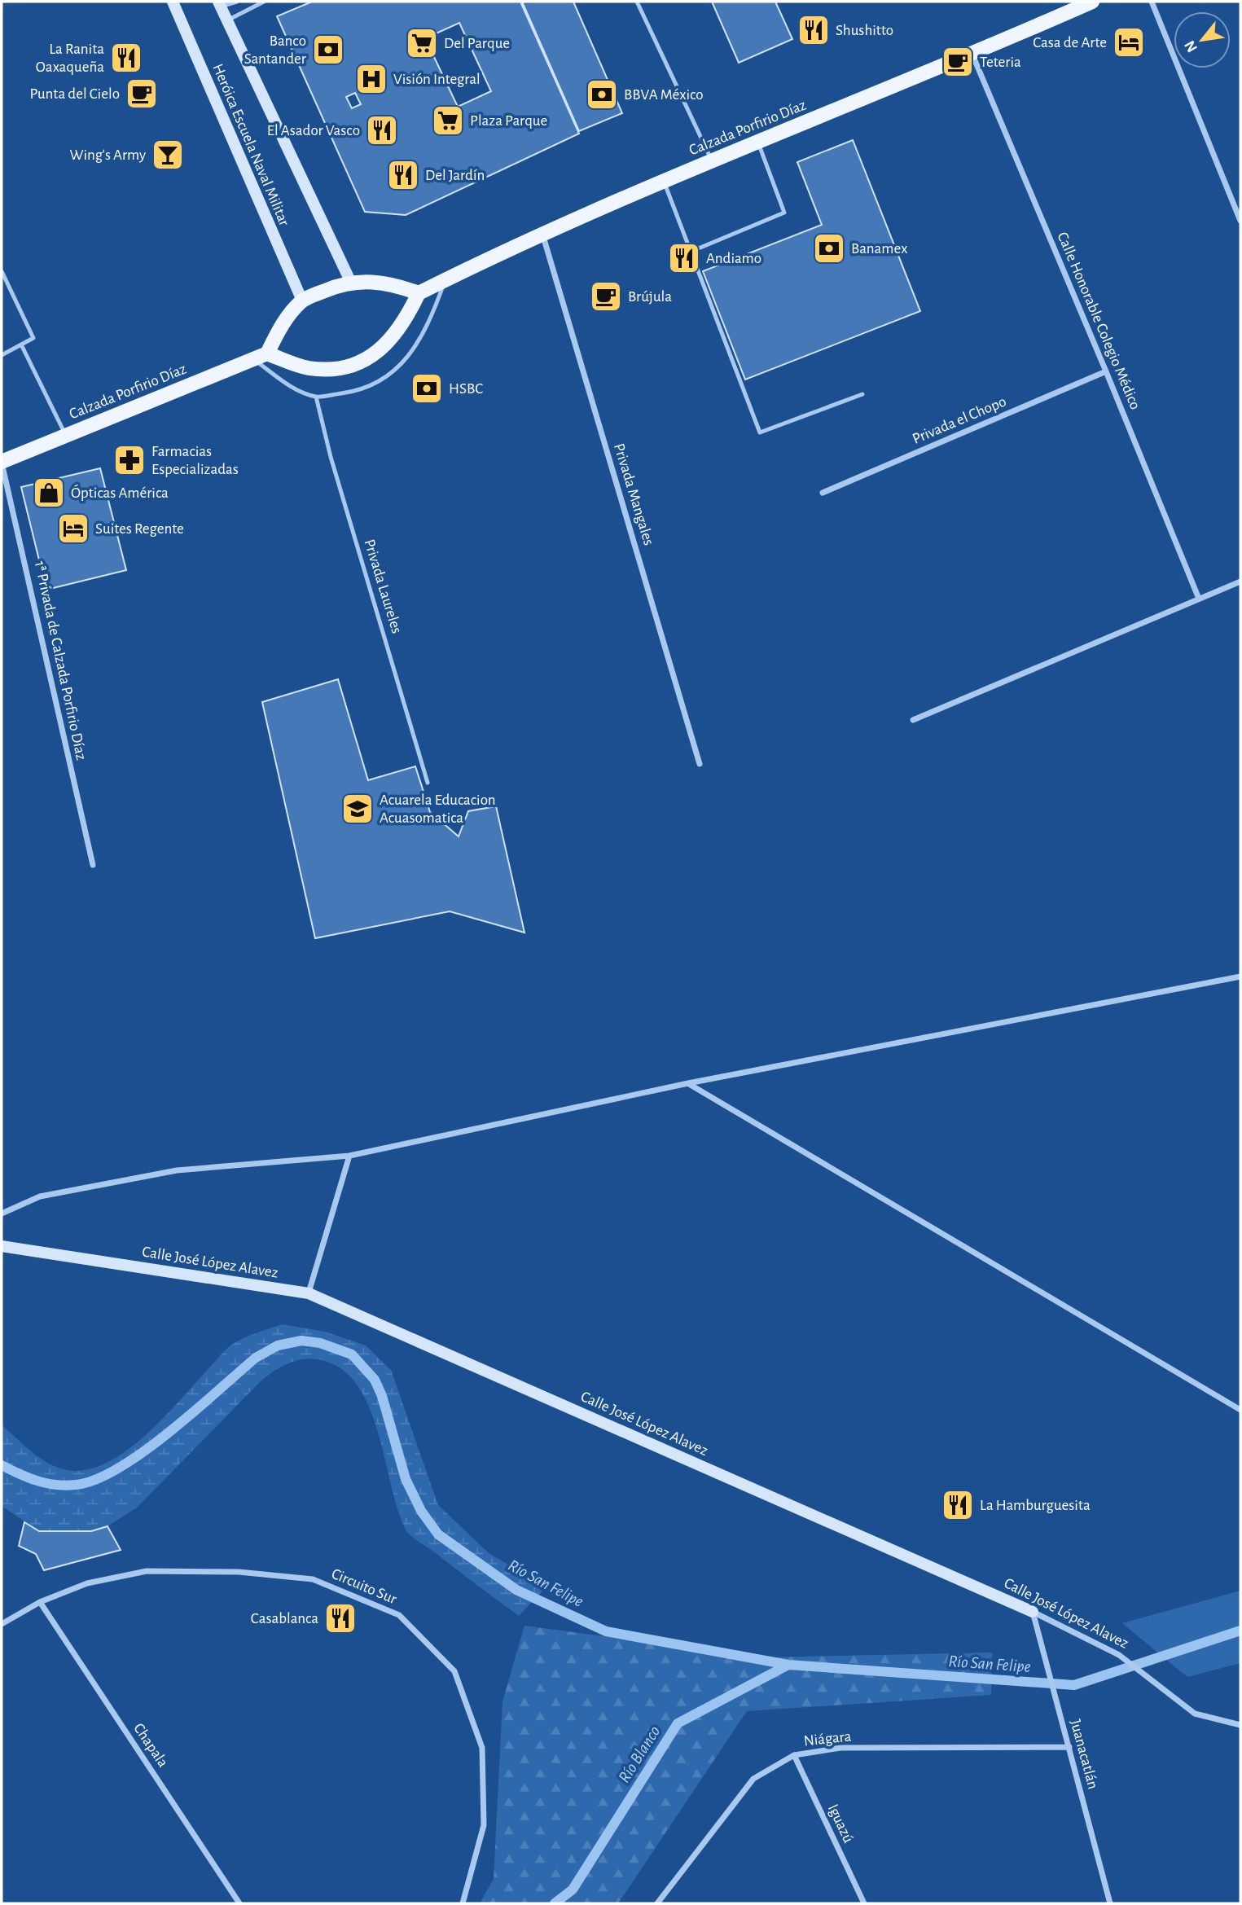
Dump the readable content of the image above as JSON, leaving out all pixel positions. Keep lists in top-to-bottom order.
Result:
{
  "streets": {
    "main road": ["Calzada Porfirio Díaz"],
    "street": [
      "Heróica Escuela Naval Militar",
      "Calle Honorable Colegio Médico",
      "Privada el Chopo",
      "Privada Mangales",
      "1ª Privada de Calzada Porfirio Díaz",
      "Calle José López Alavez",
      "Circuito Sur",
      "Niágara",
      "Chapala",
      "Juanacatlán",
      "Iguazú"
    ],
    "lane": ["Privada Laureles"]
  },
  "crossings": [
    ["Calzada Porfirio Díaz", "Calle Honorable Colegio Médico"],
    ["Calzada Porfirio Díaz", "Privada Mangales"],
    ["Calzada Porfirio Díaz", "1ª Privada de Calzada Porfirio Díaz"],
    ["Calle Honorable Colegio Médico", "Privada el Chopo"],
    ["Calle José López Alavez", "Juanacatlán"],
    ["Circuito Sur", "Chapala"],
    ["Niágara", "Juanacatlán"],
    ["Niágara", "Iguazú"]
  ],
  "water": ["Río San Felipe", "Río Blanco"],
  "places": {
    "restaurant": [
      "Shushitto",
      "La Ranita Oaxaqueña",
      "El Asador Vasco",
      "Del Jardín",
      "Andiamo",
      "La Hamburguesita",
      "Casablanca"
    ],
    "hotel": ["Casa de Arte", "Suites Regente"],
    "supermarket": ["Del Parque", "Plaza Parque"],
    "bank": [
      "Banco Santander",
      "BBVA México",
      "Banamex",
      "HSBC"
    ],
    "cafe": ["Teteria", "Punta del Cielo", "Brújula"],
    "hospital": ["Visión Integral"],
    "bar": ["Wing's Army"],
    "pharmacy": ["Farmacias Especializadas"],
    "shop": ["Ópticas América"],
    "school or university": ["Acuarela Educacion Acuasomatica"]
  },
  "north": "bottom left"
}
